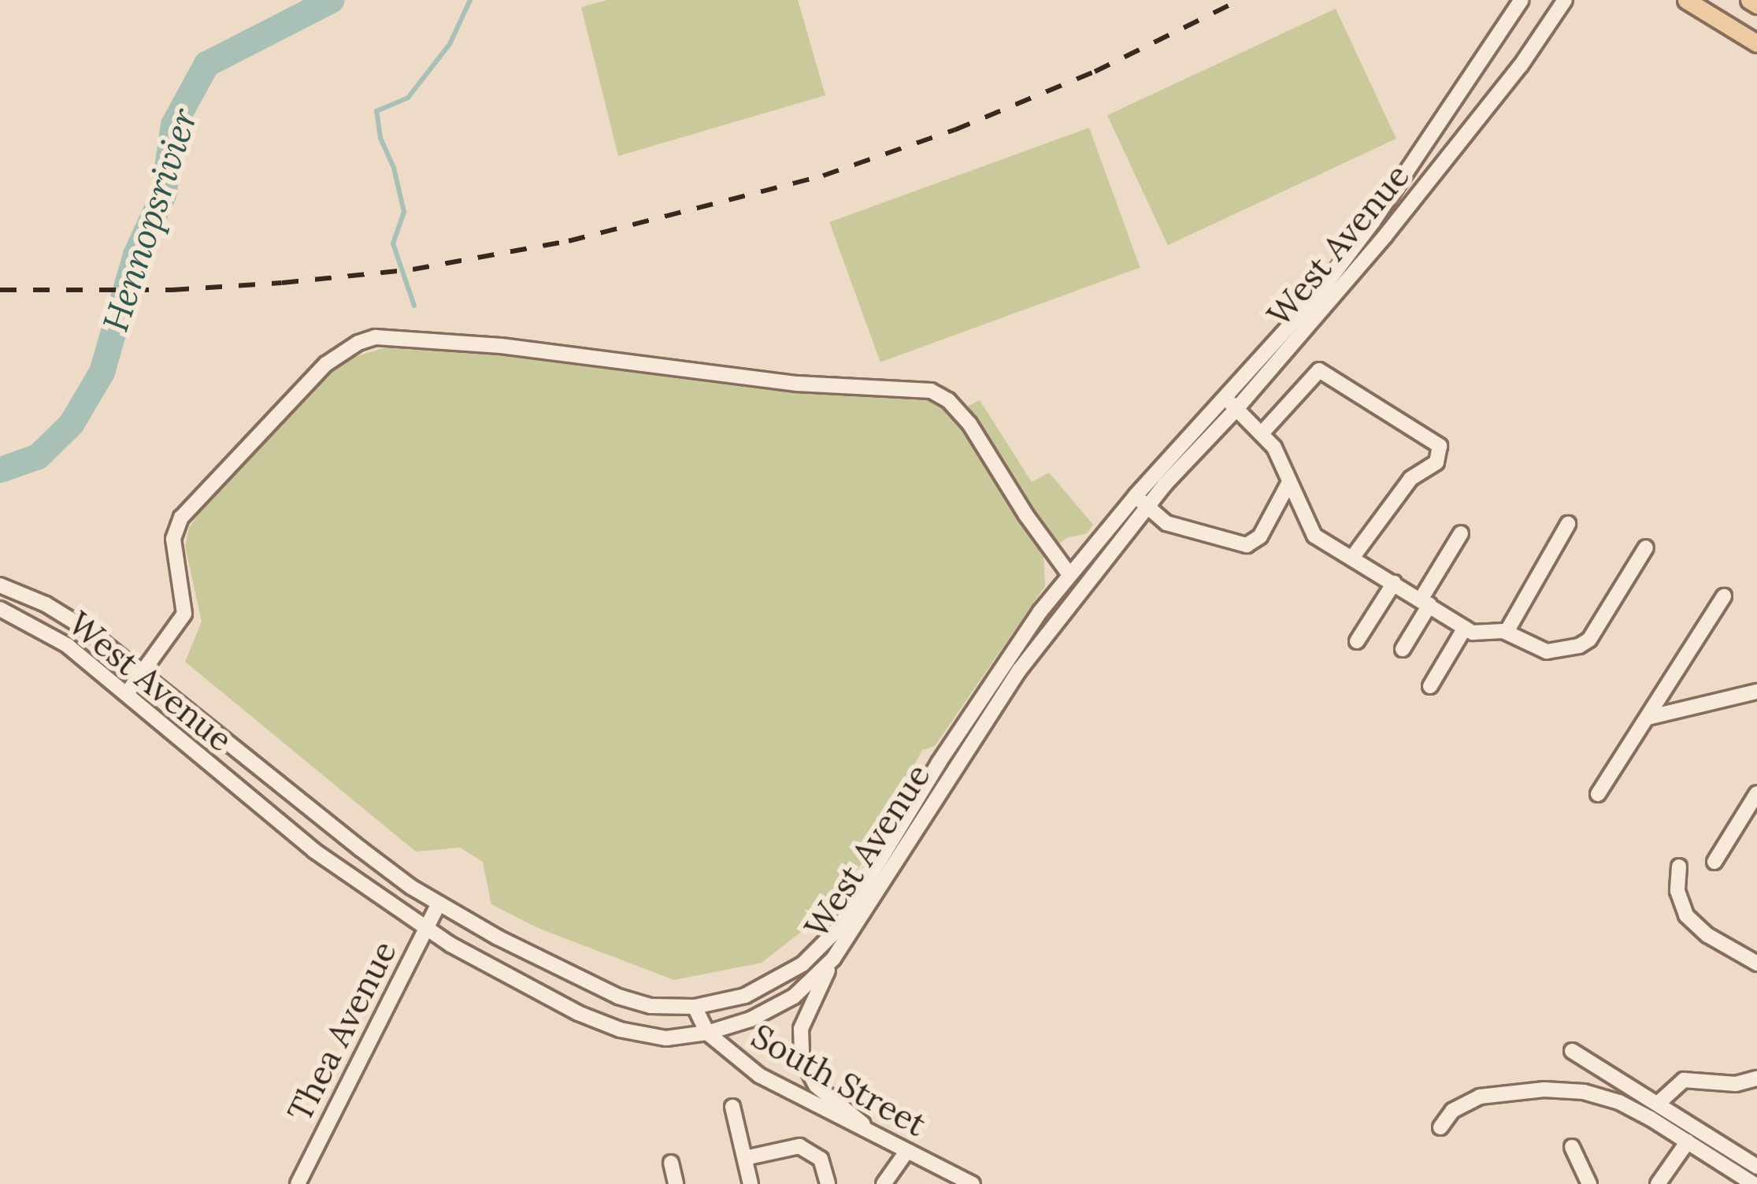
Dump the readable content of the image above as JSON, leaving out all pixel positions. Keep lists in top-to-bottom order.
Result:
{
  "streets": {
    "street": ["West Avenue", "Thea Avenue", "South Street"]
  },
  "crossings": [
    ["West Avenue", "Thea Avenue"],
    ["West Avenue", "South Street"]
  ],
  "water": ["Hennopsrivier"]
}
